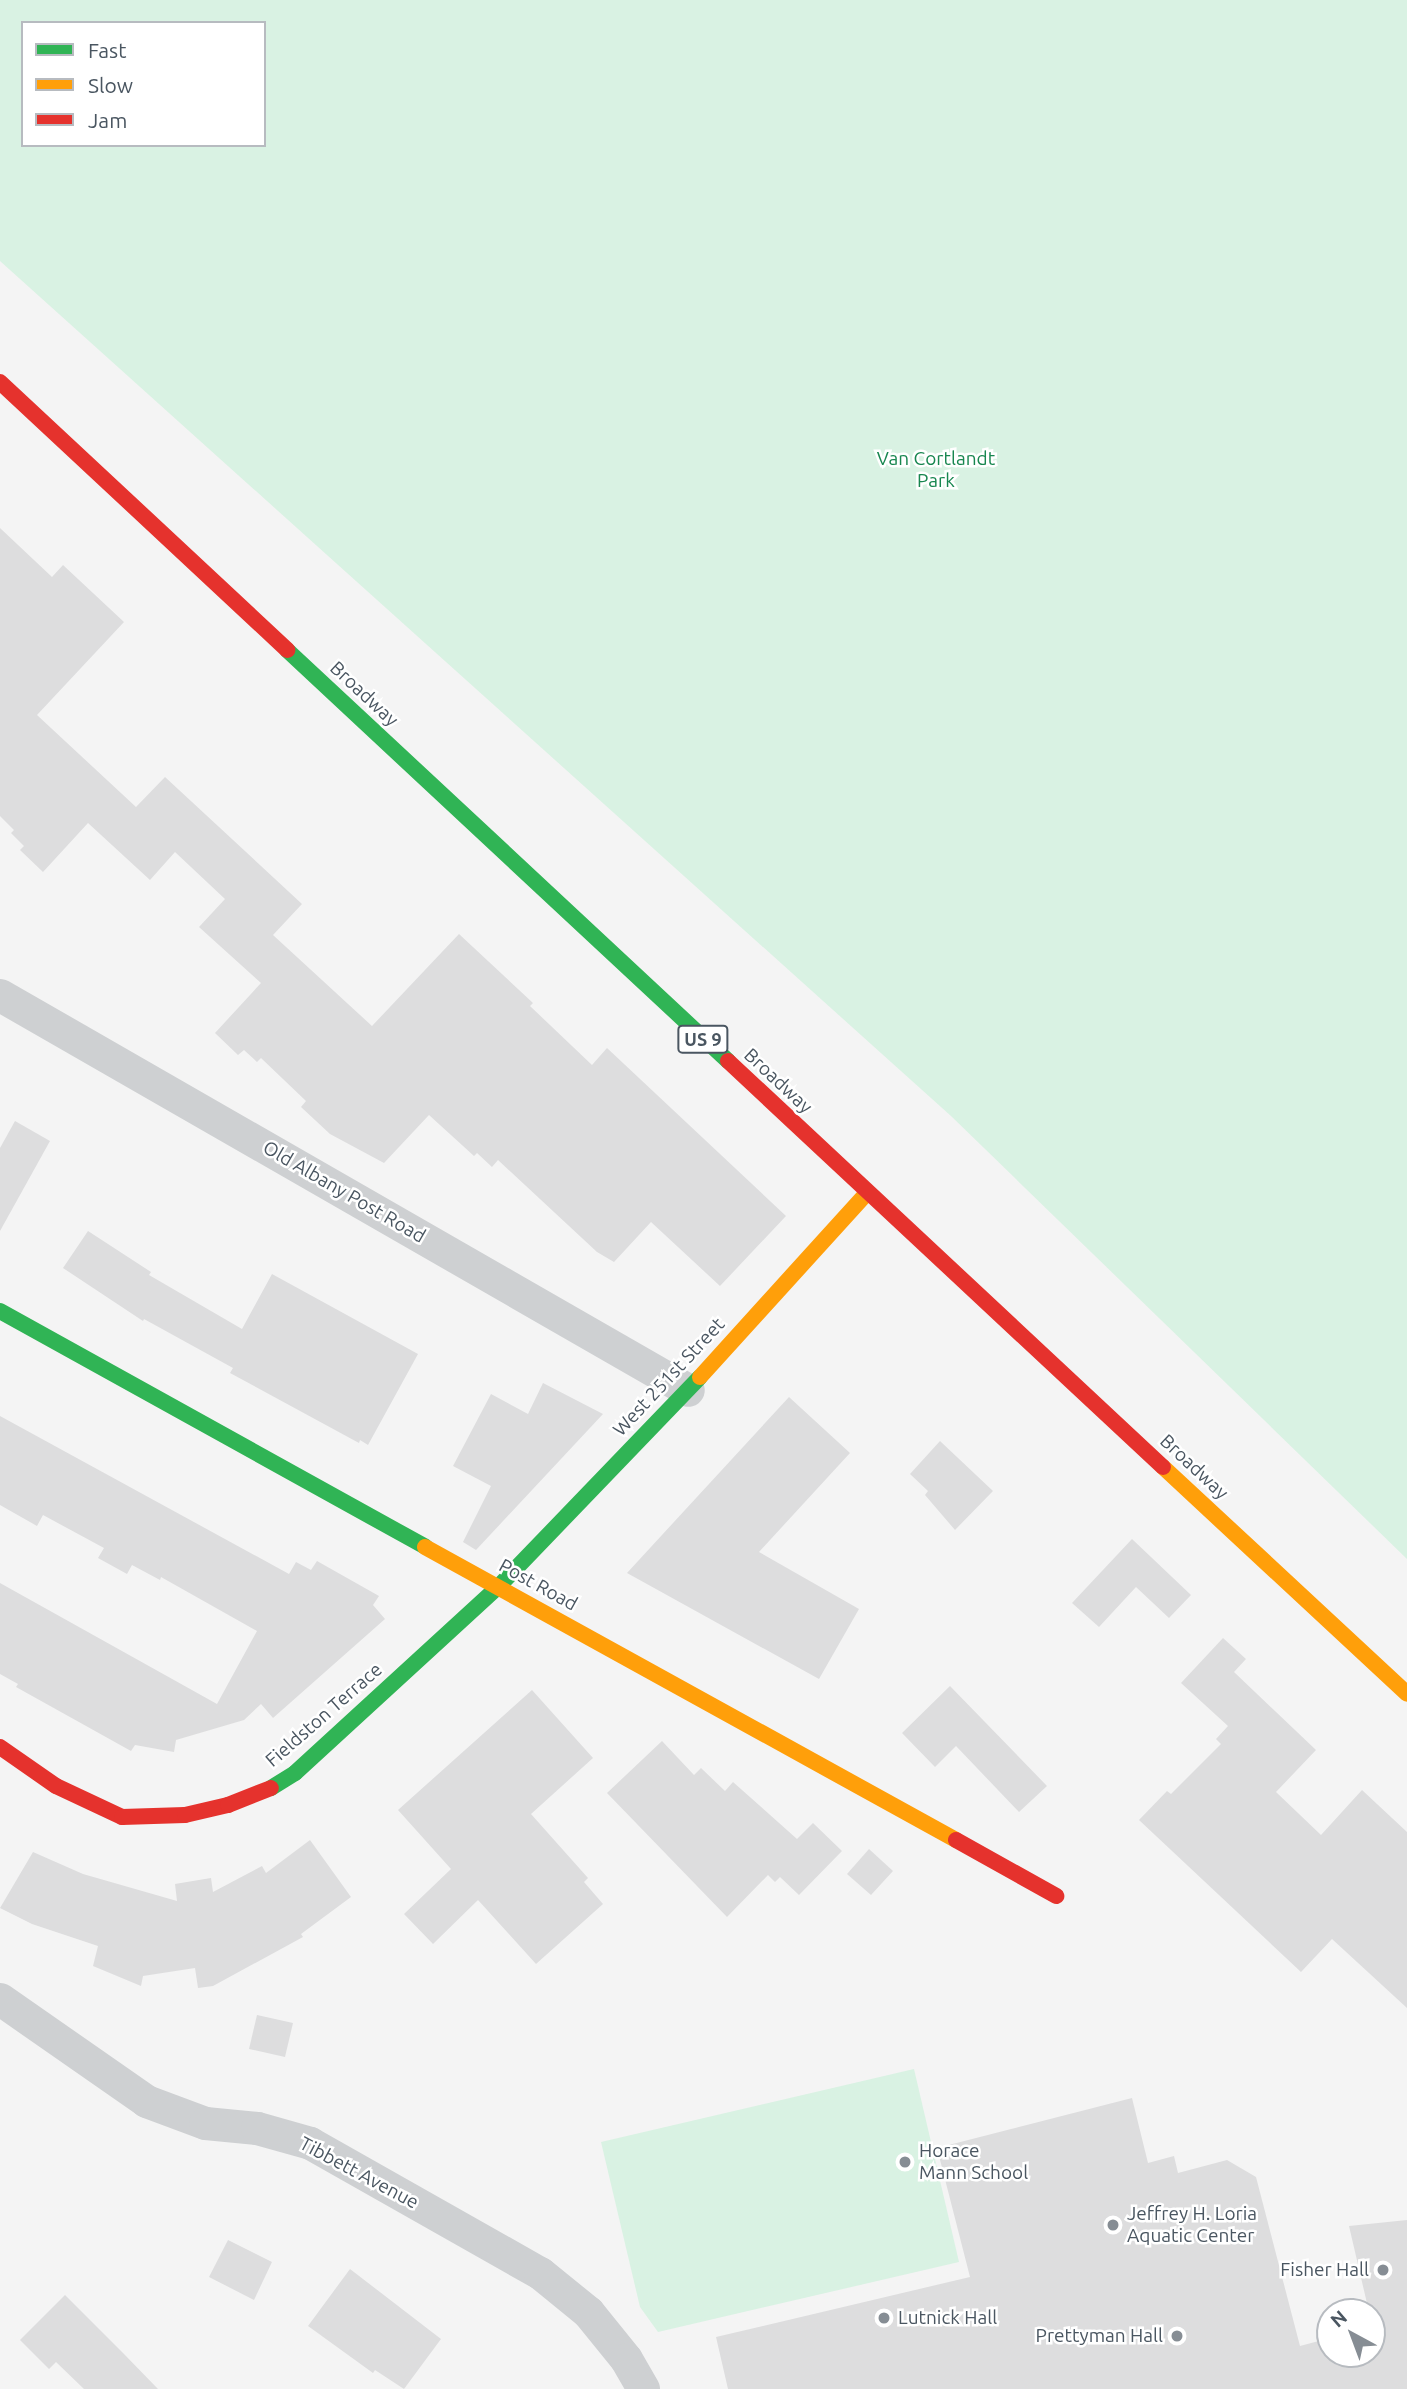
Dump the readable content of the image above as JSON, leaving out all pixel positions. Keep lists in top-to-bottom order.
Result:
{
  "streets": {
    "street": [
      "Broadway",
      "US 9",
      "Old Albany Post Road",
      "West 251st Street",
      "Post Road",
      "Fieldston Terrace",
      "Tibbett Avenue"
    ]
  },
  "crossings": [
    ["Broadway", "West 251st Street"],
    ["Old Albany Post Road", "West 251st Street"],
    ["West 251st Street", "Post Road"],
    ["West 251st Street", "Fieldston Terrace"],
    ["Post Road", "Fieldston Terrace"]
  ],
  "parks": ["Van Cortlandt Park"],
  "places": [
    "Horace Mann School",
    "Jeffrey H. Loria Aquatic Center",
    "Fisher Hall",
    "Lutnick Hall",
    "Prettyman Hall"
  ],
  "legend": ["Fast", "Slow", "Jam"],
  "north": "top left"
}
